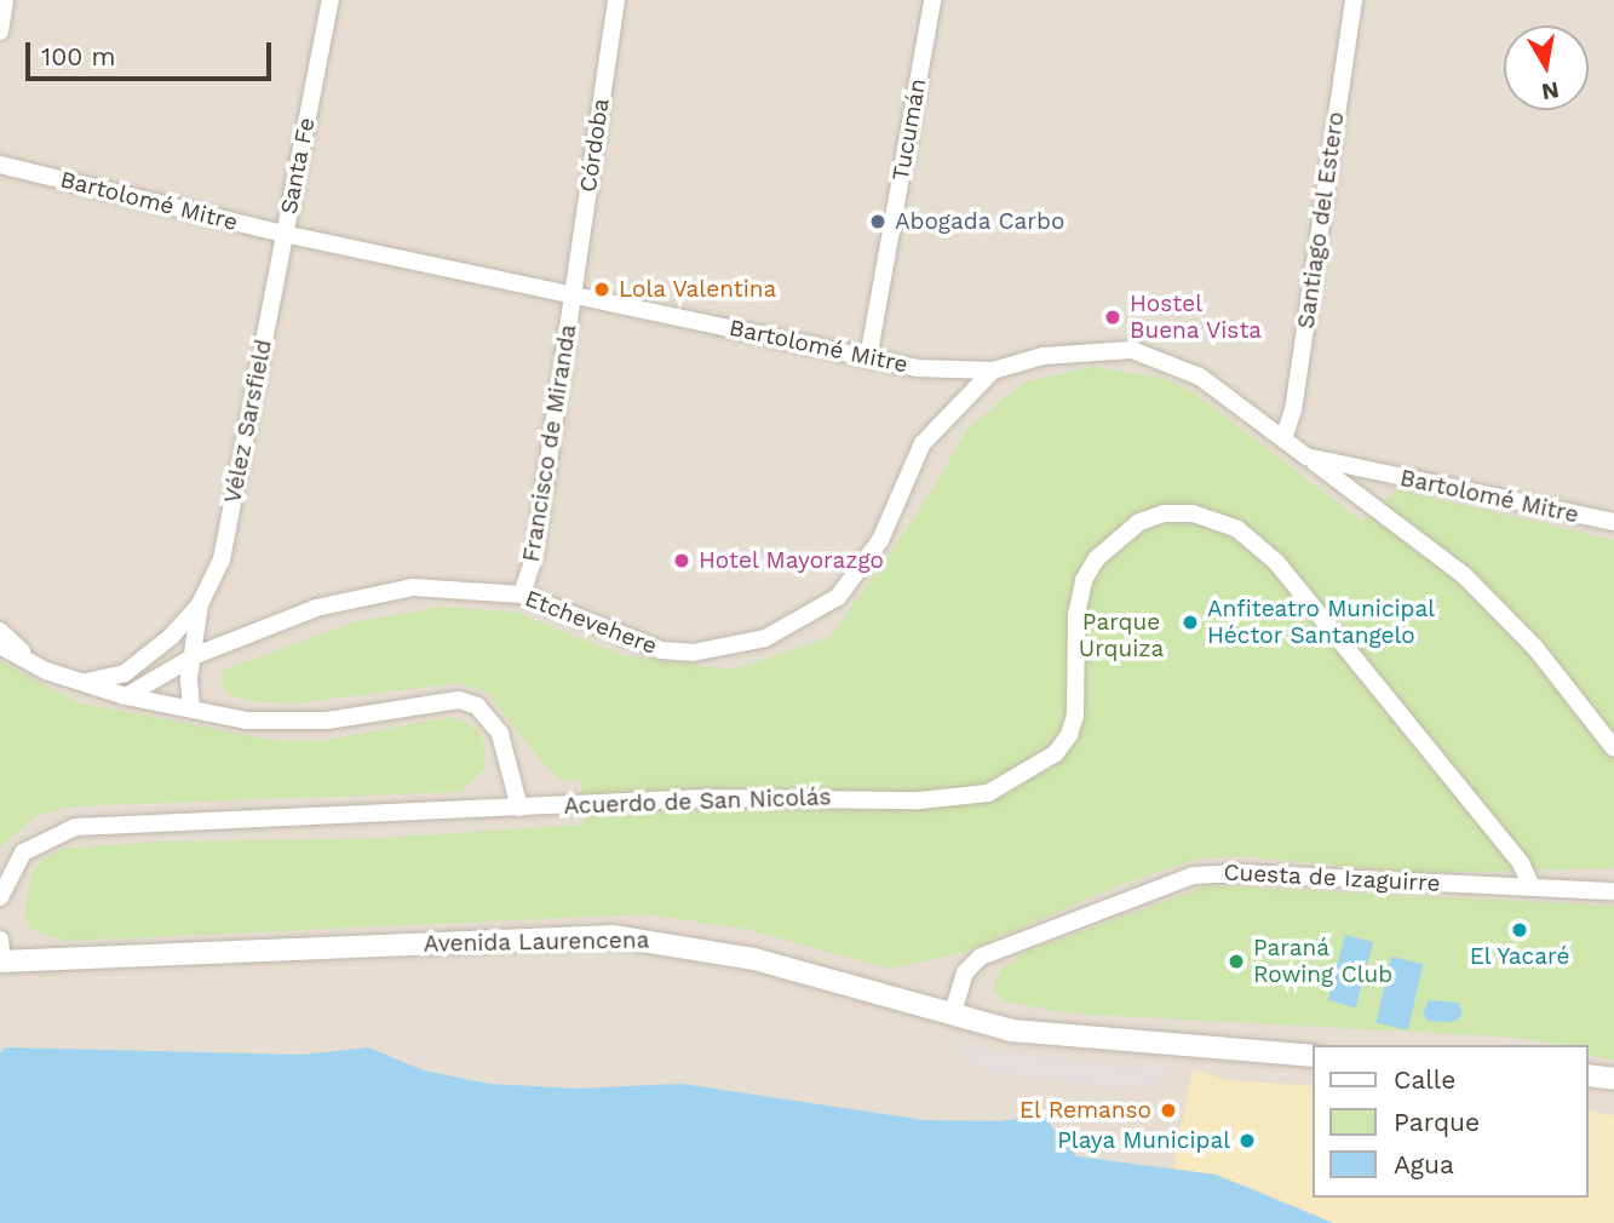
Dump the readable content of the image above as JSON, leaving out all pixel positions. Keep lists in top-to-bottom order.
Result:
{
  "streets": {
    "street": [
      "Tucumán",
      "Córdoba",
      "Santa Fe",
      "Bartolomé Mitre",
      "Santiago del Estero",
      "Vélez Sarsfield",
      "Francisco de Miranda",
      "Etchevehere",
      "Acuerdo de San Nicolás",
      "Cuesta de Izaguirre",
      "Avenida Laurencena"
    ]
  },
  "crossings": [
    ["Tucumán", "Bartolomé Mitre"],
    ["Córdoba", "Bartolomé Mitre"],
    ["Córdoba", "Francisco de Miranda"],
    ["Santa Fe", "Bartolomé Mitre"],
    ["Santa Fe", "Vélez Sarsfield"],
    ["Bartolomé Mitre", "Santiago del Estero"],
    ["Bartolomé Mitre", "Vélez Sarsfield"],
    ["Bartolomé Mitre", "Francisco de Miranda"],
    ["Bartolomé Mitre", "Etchevehere"],
    ["Vélez Sarsfield", "Etchevehere"],
    ["Francisco de Miranda", "Etchevehere"],
    ["Acuerdo de San Nicolás", "Cuesta de Izaguirre"],
    ["Cuesta de Izaguirre", "Avenida Laurencena"]
  ],
  "parks": ["Parque Urquiza"],
  "places": [
    "Abogada Carbo",
    "Lola Valentina",
    "Hostel Buena Vista",
    "Hotel Mayorazgo",
    "Anfiteatro Municipal Héctor Santangelo",
    "El Yacaré",
    "Paraná Rowing Club",
    "El Remanso",
    "Playa Municipal"
  ],
  "legend": ["Calle", "Parque", "Agua"],
  "scale_bar": "100 m",
  "north": "bottom"
}
